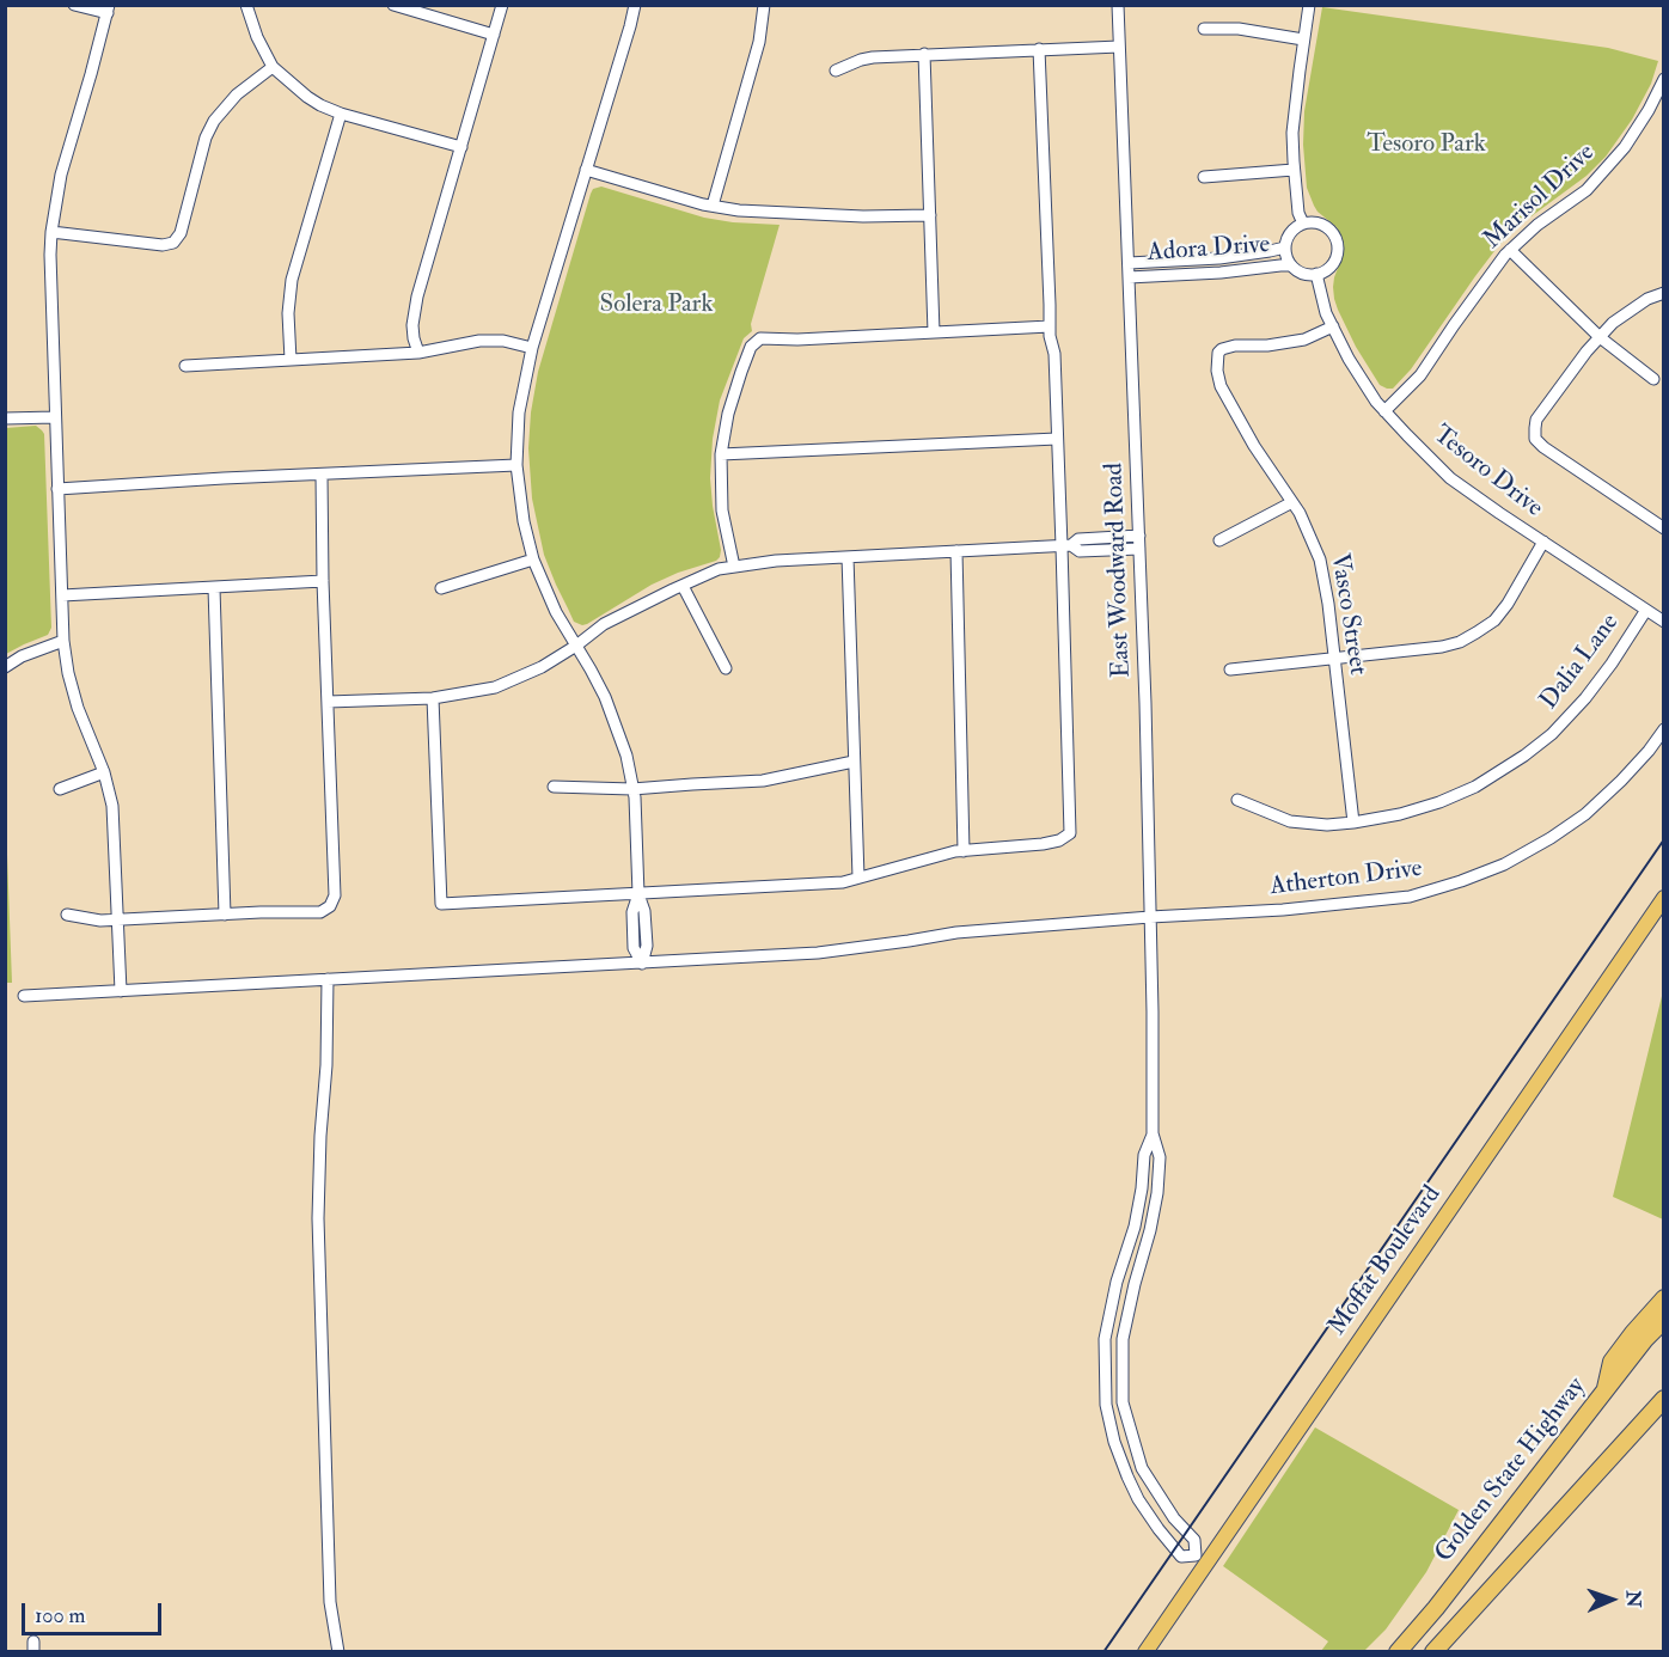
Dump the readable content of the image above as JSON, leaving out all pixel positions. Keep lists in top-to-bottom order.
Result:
{
  "streets": {
    "highway": ["Golden State Highway"],
    "main road": ["Moffat Boulevard"],
    "street": [
      "Marisol Drive",
      "Adora Drive",
      "Tesoro Drive",
      "East Woodward Road",
      "Vasco Street",
      "Dalia Lane",
      "Atherton Drive"
    ]
  },
  "crossings": [
    ["Marisol Drive", "Tesoro Drive"],
    ["Adora Drive", "Tesoro Drive"],
    ["Adora Drive", "East Woodward Road"],
    ["Tesoro Drive", "Vasco Street"],
    ["Tesoro Drive", "Dalia Lane"],
    ["East Woodward Road", "Atherton Drive"],
    ["East Woodward Road", "Moffat Boulevard"],
    ["Vasco Street", "Dalia Lane"]
  ],
  "parks": ["Tesoro Park", "Solera Park"],
  "scale_bar": "100 m",
  "north": "right"
}
